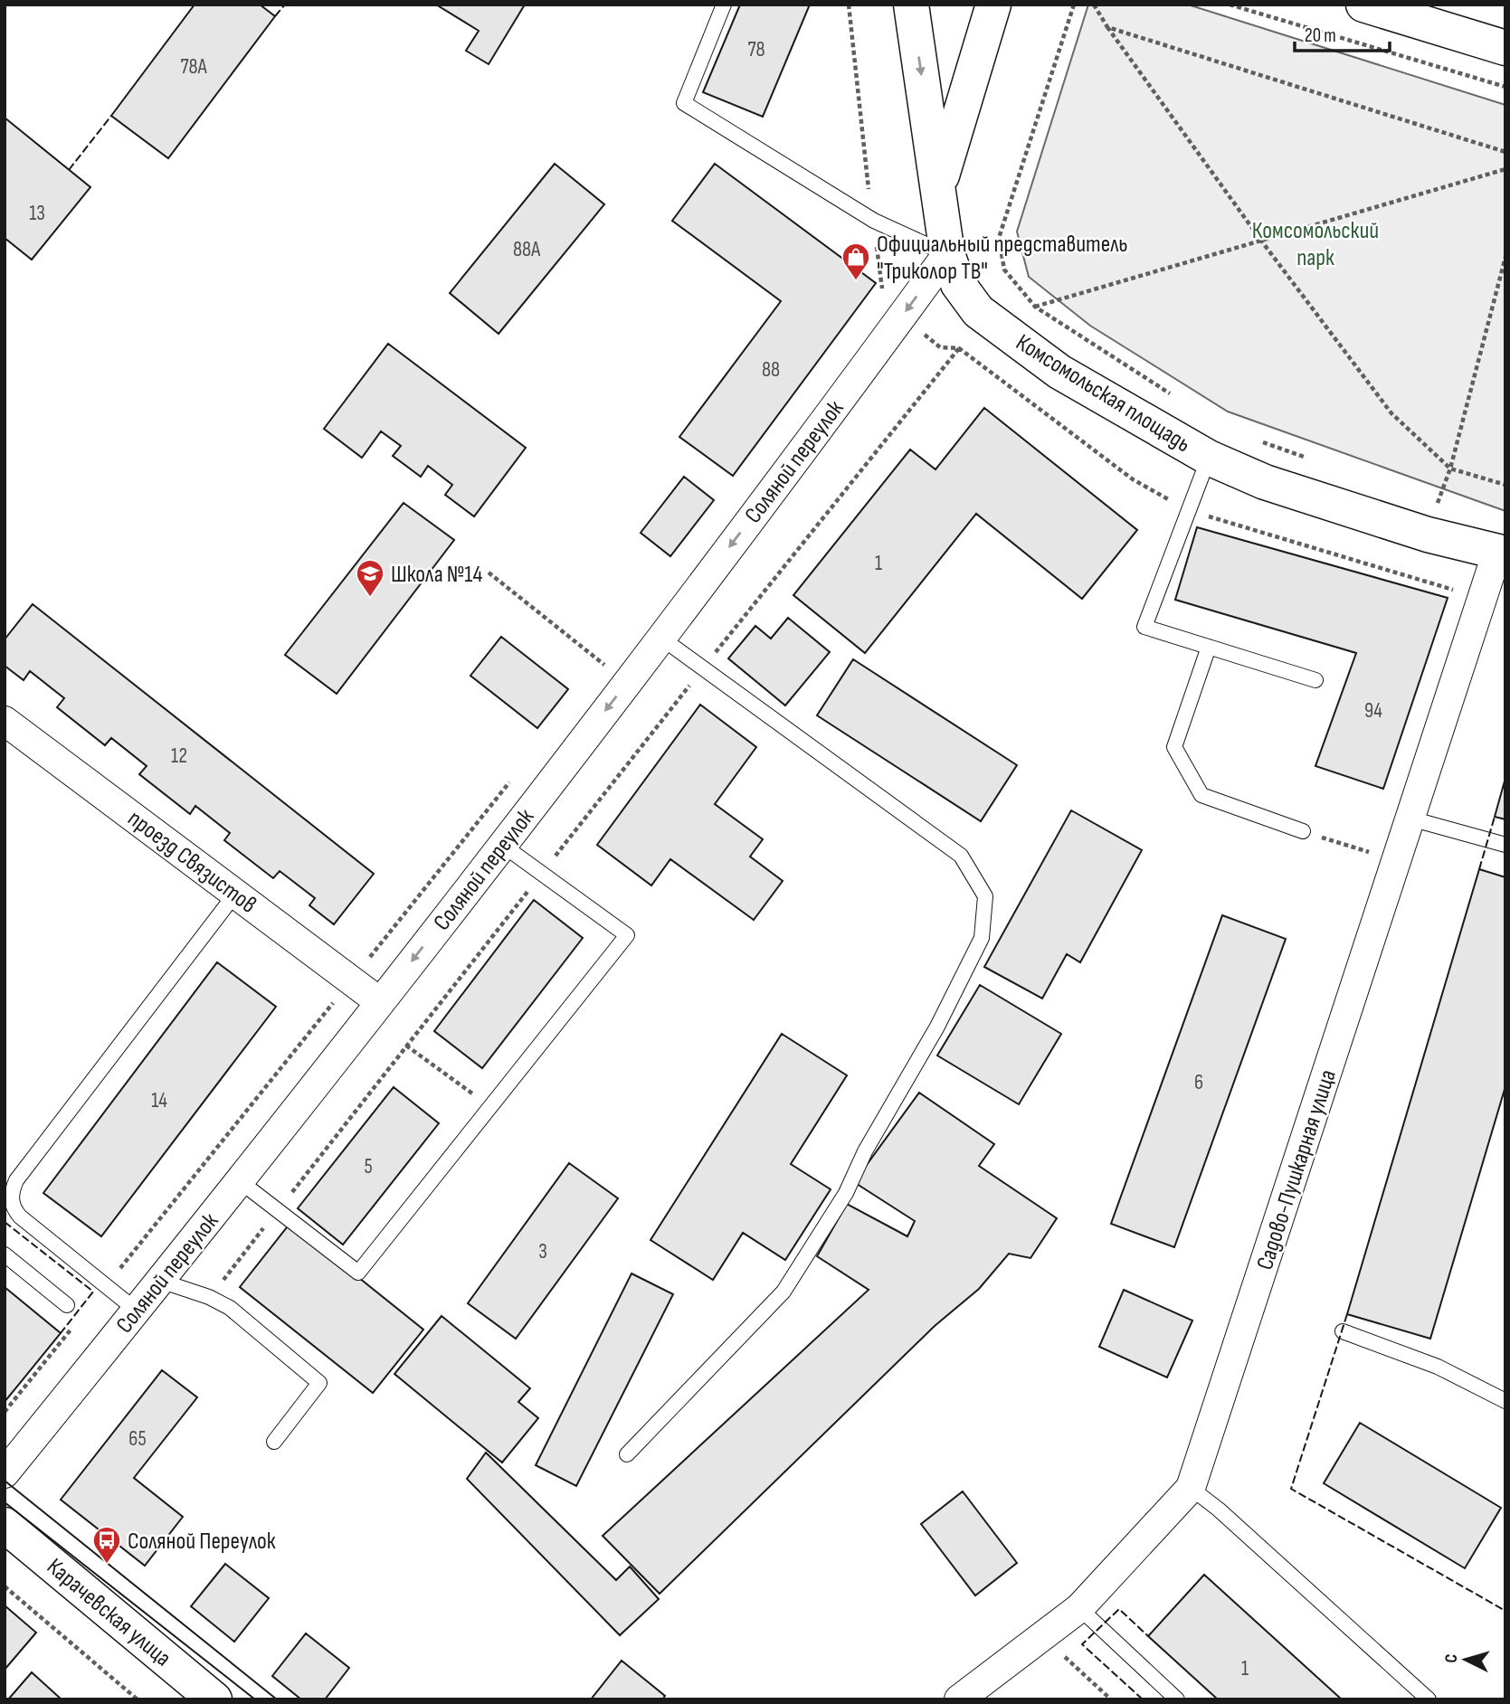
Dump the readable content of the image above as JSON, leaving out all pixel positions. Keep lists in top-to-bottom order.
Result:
{
  "streets": {
    "street": [
      "Комсомольская площадь",
      "Соляной переулок",
      "проезд Связистов",
      "Садово-Пушкарная улица",
      "Карачевская улица"
    ]
  },
  "crossings": [
    ["Комсомольская площадь", "Соляной переулок"],
    ["Комсомольская площадь", "Садово-Пушкарная улица"],
    ["Соляной переулок", "проезд Связистов"]
  ],
  "one_way": ["Соляной переулок"],
  "parks": ["Комсомольский парк"],
  "places": {
    "shop": ["Официальный представитель \"Триколор ТВ\""],
    "school or university": ["Школа №14"],
    "bus stop": ["Соляной Переулок"]
  },
  "house_numbers": [
    "78",
    "78А",
    "13",
    "88А",
    "88",
    "1",
    "94",
    "12",
    "6",
    "14",
    "5",
    "3",
    "65",
    "1"
  ],
  "scale_bar": "20 m",
  "north": "left"
}
